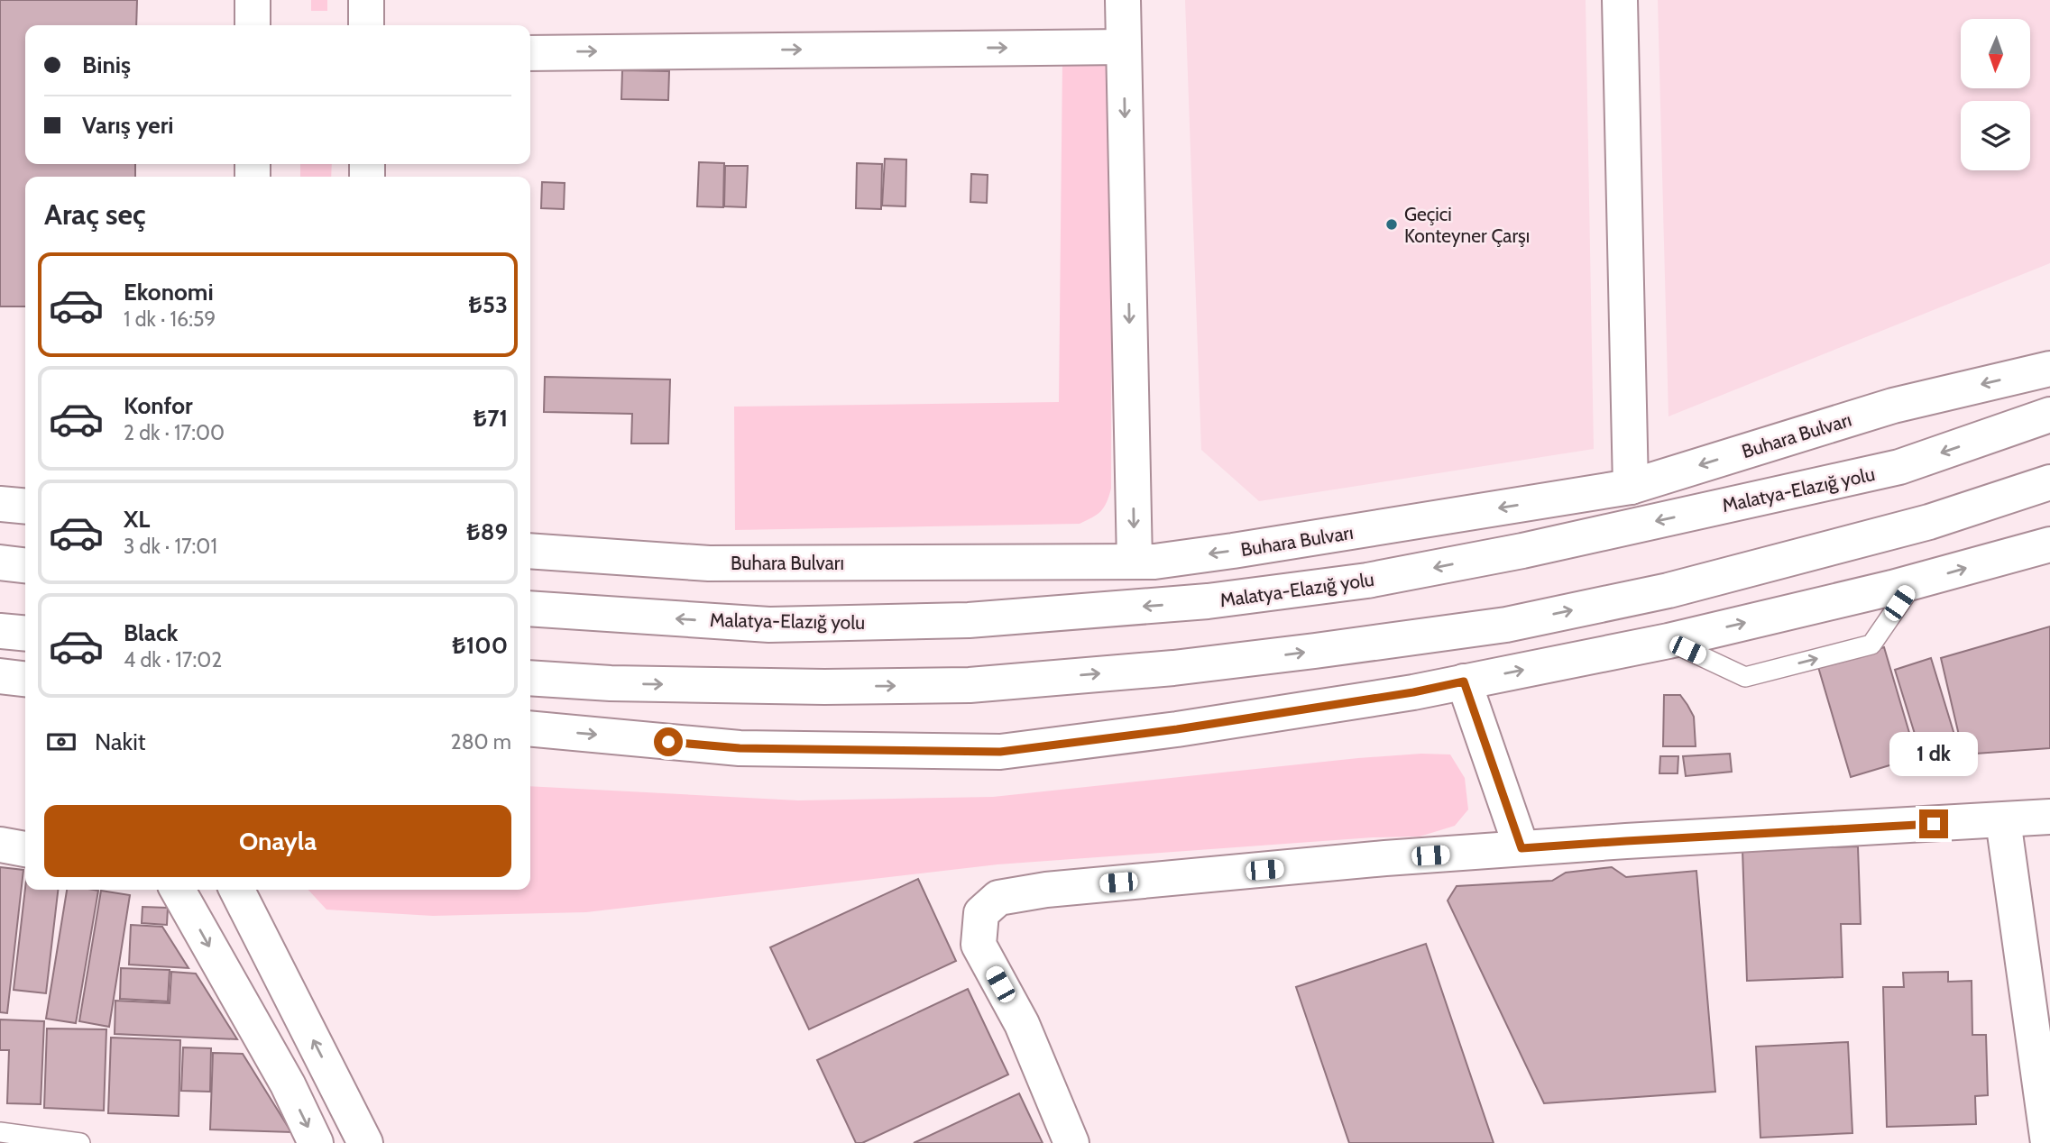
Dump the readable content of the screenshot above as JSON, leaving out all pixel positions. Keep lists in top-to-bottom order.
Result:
{
  "streets": {
    "main road": ["Buhara Bulvarı", "Malatya-Elazığ yolu"]
  },
  "places": ["Geçici Konteyner Çarşı"],
  "north": "bottom",
  "page": {
    "banner": ["Biniş", "Varış yeri"],
    "heading": "Araç seç",
    "list": [
      {
        "name": "Ekonomi",
        "note": "1 dk · 16:59",
        "value": "₺53"
      },
      {
        "name": "Konfor",
        "note": "2 dk · 17:00",
        "value": "₺71"
      },
      {
        "name": "XL",
        "note": "3 dk · 17:01",
        "value": "₺89"
      },
      {
        "name": "Black",
        "note": "4 dk · 17:02",
        "value": "₺100"
      }
    ],
    "pay": ["Nakit", "280 m"],
    "bubble": "1 dk",
    "buttons": "Onayla"
  }
}
